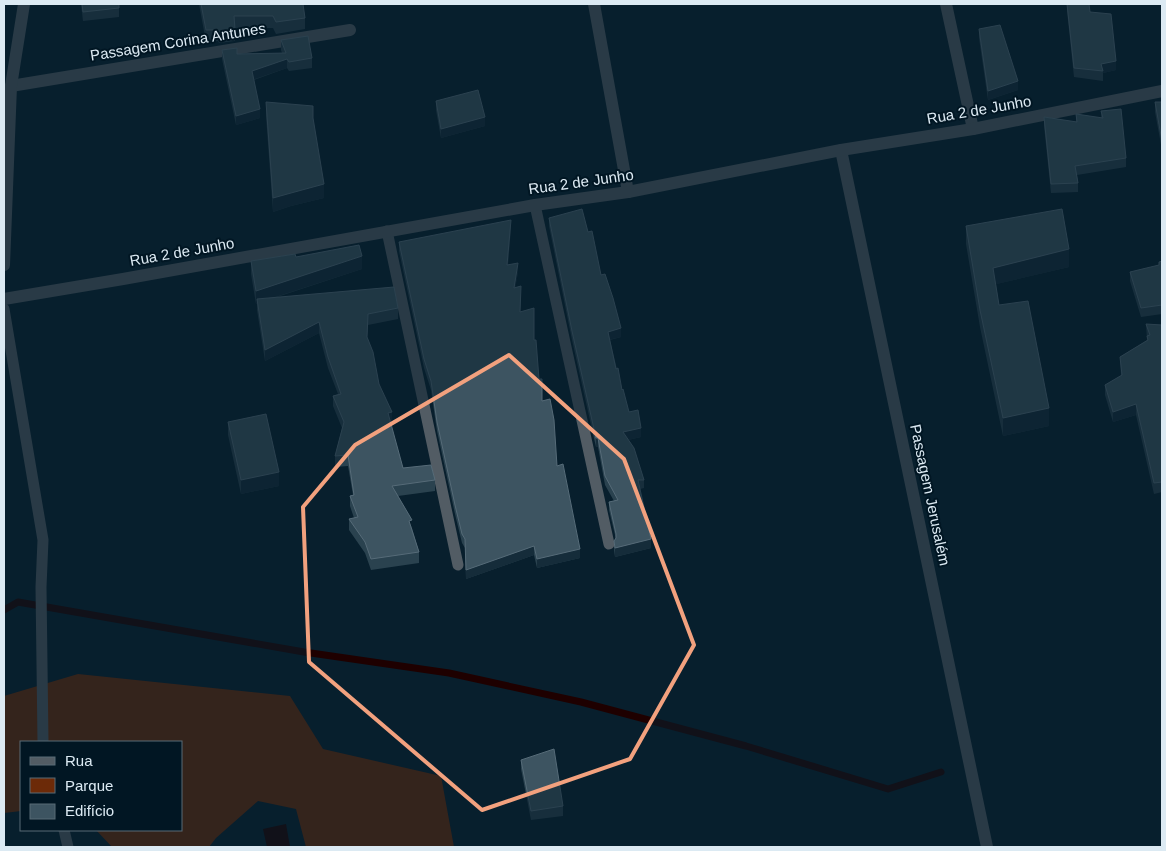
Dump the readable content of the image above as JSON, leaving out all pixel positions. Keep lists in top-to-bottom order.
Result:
{
  "streets": {
    "street": ["Passagem Corina Antunes", "Rua 2 de Junho", "Passagem Jerusalém"]
  },
  "crossings": [
    ["Rua 2 de Junho", "Passagem Jerusalém"]
  ],
  "legend": ["Rua", "Parque", "Edifício"]
}
